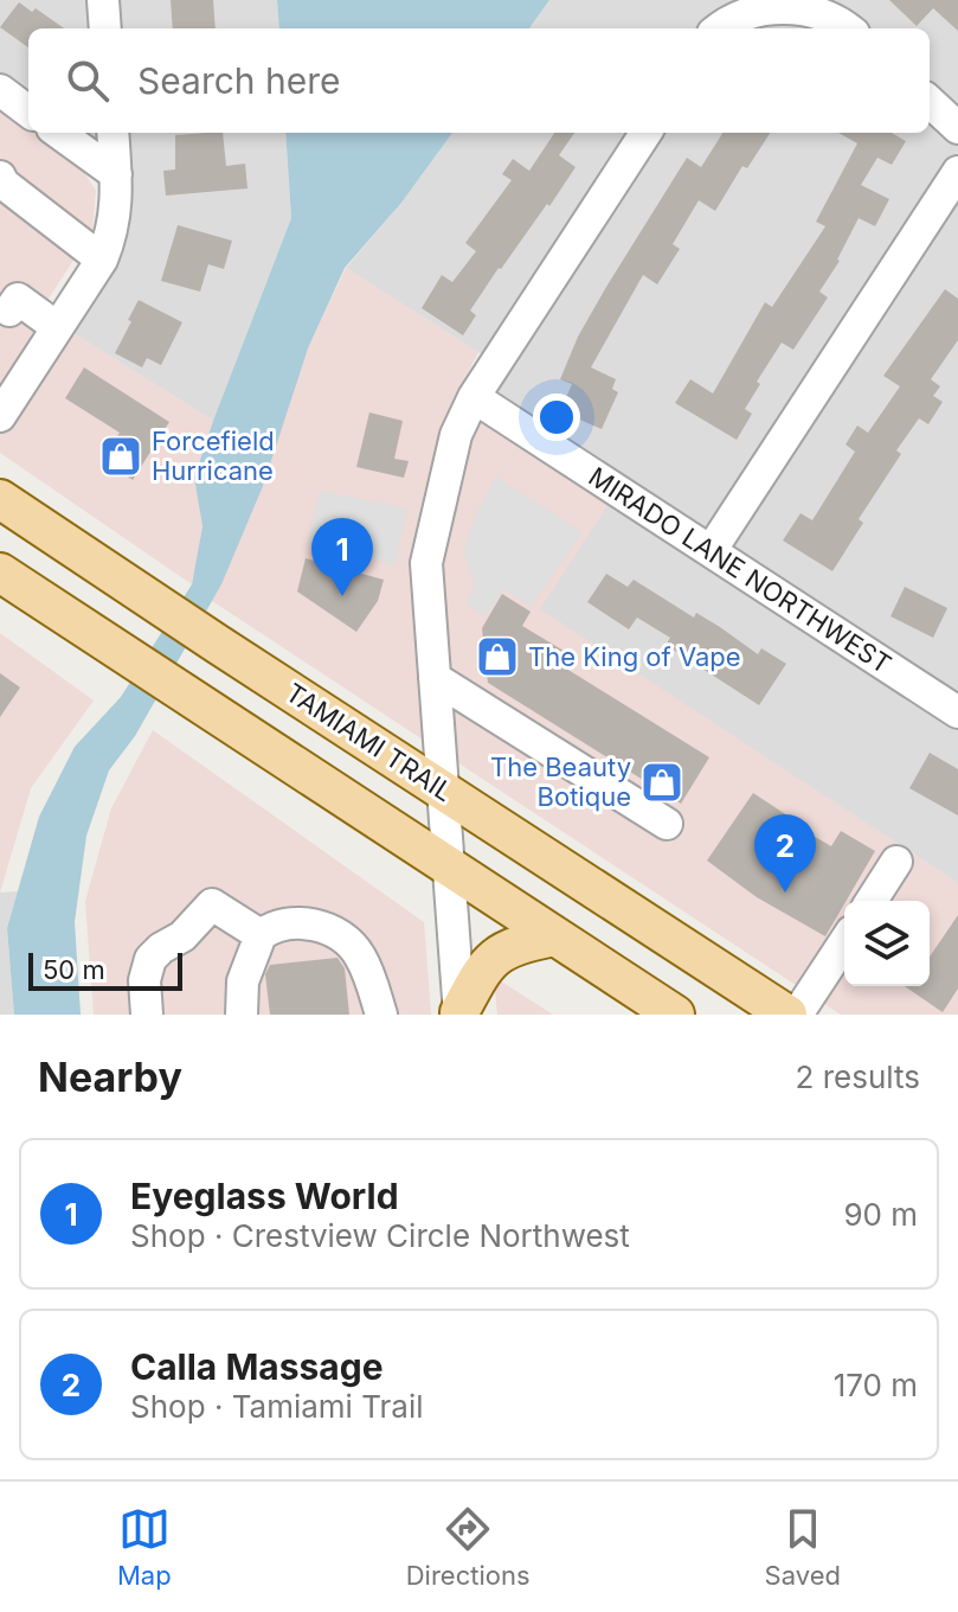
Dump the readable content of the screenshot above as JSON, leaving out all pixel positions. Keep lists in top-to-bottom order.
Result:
{
  "streets": {
    "main road": ["TAMIAMI TRAIL"],
    "street": ["MIRADO LANE NORTHWEST"]
  },
  "places": {
    "shop": ["Forcefield Hurricane", "The King of Vape", "The Beauty Botique"]
  },
  "scale_bar": "50 m",
  "page": {
    "search": "Search here",
    "pins": ["1", "2"],
    "scale": "50 m",
    "heading": ["Nearby", "2 results"],
    "list": [
      {
        "mark": "1",
        "name": "Eyeglass World",
        "note": "Shop · Crestview Circle Northwest",
        "value": "90 m"
      },
      {
        "mark": "2",
        "name": "Calla Massage",
        "note": "Shop · Tamiami Trail",
        "value": "170 m"
      }
    ],
    "nav": ["Map", "Directions", "Saved"]
  }
}
